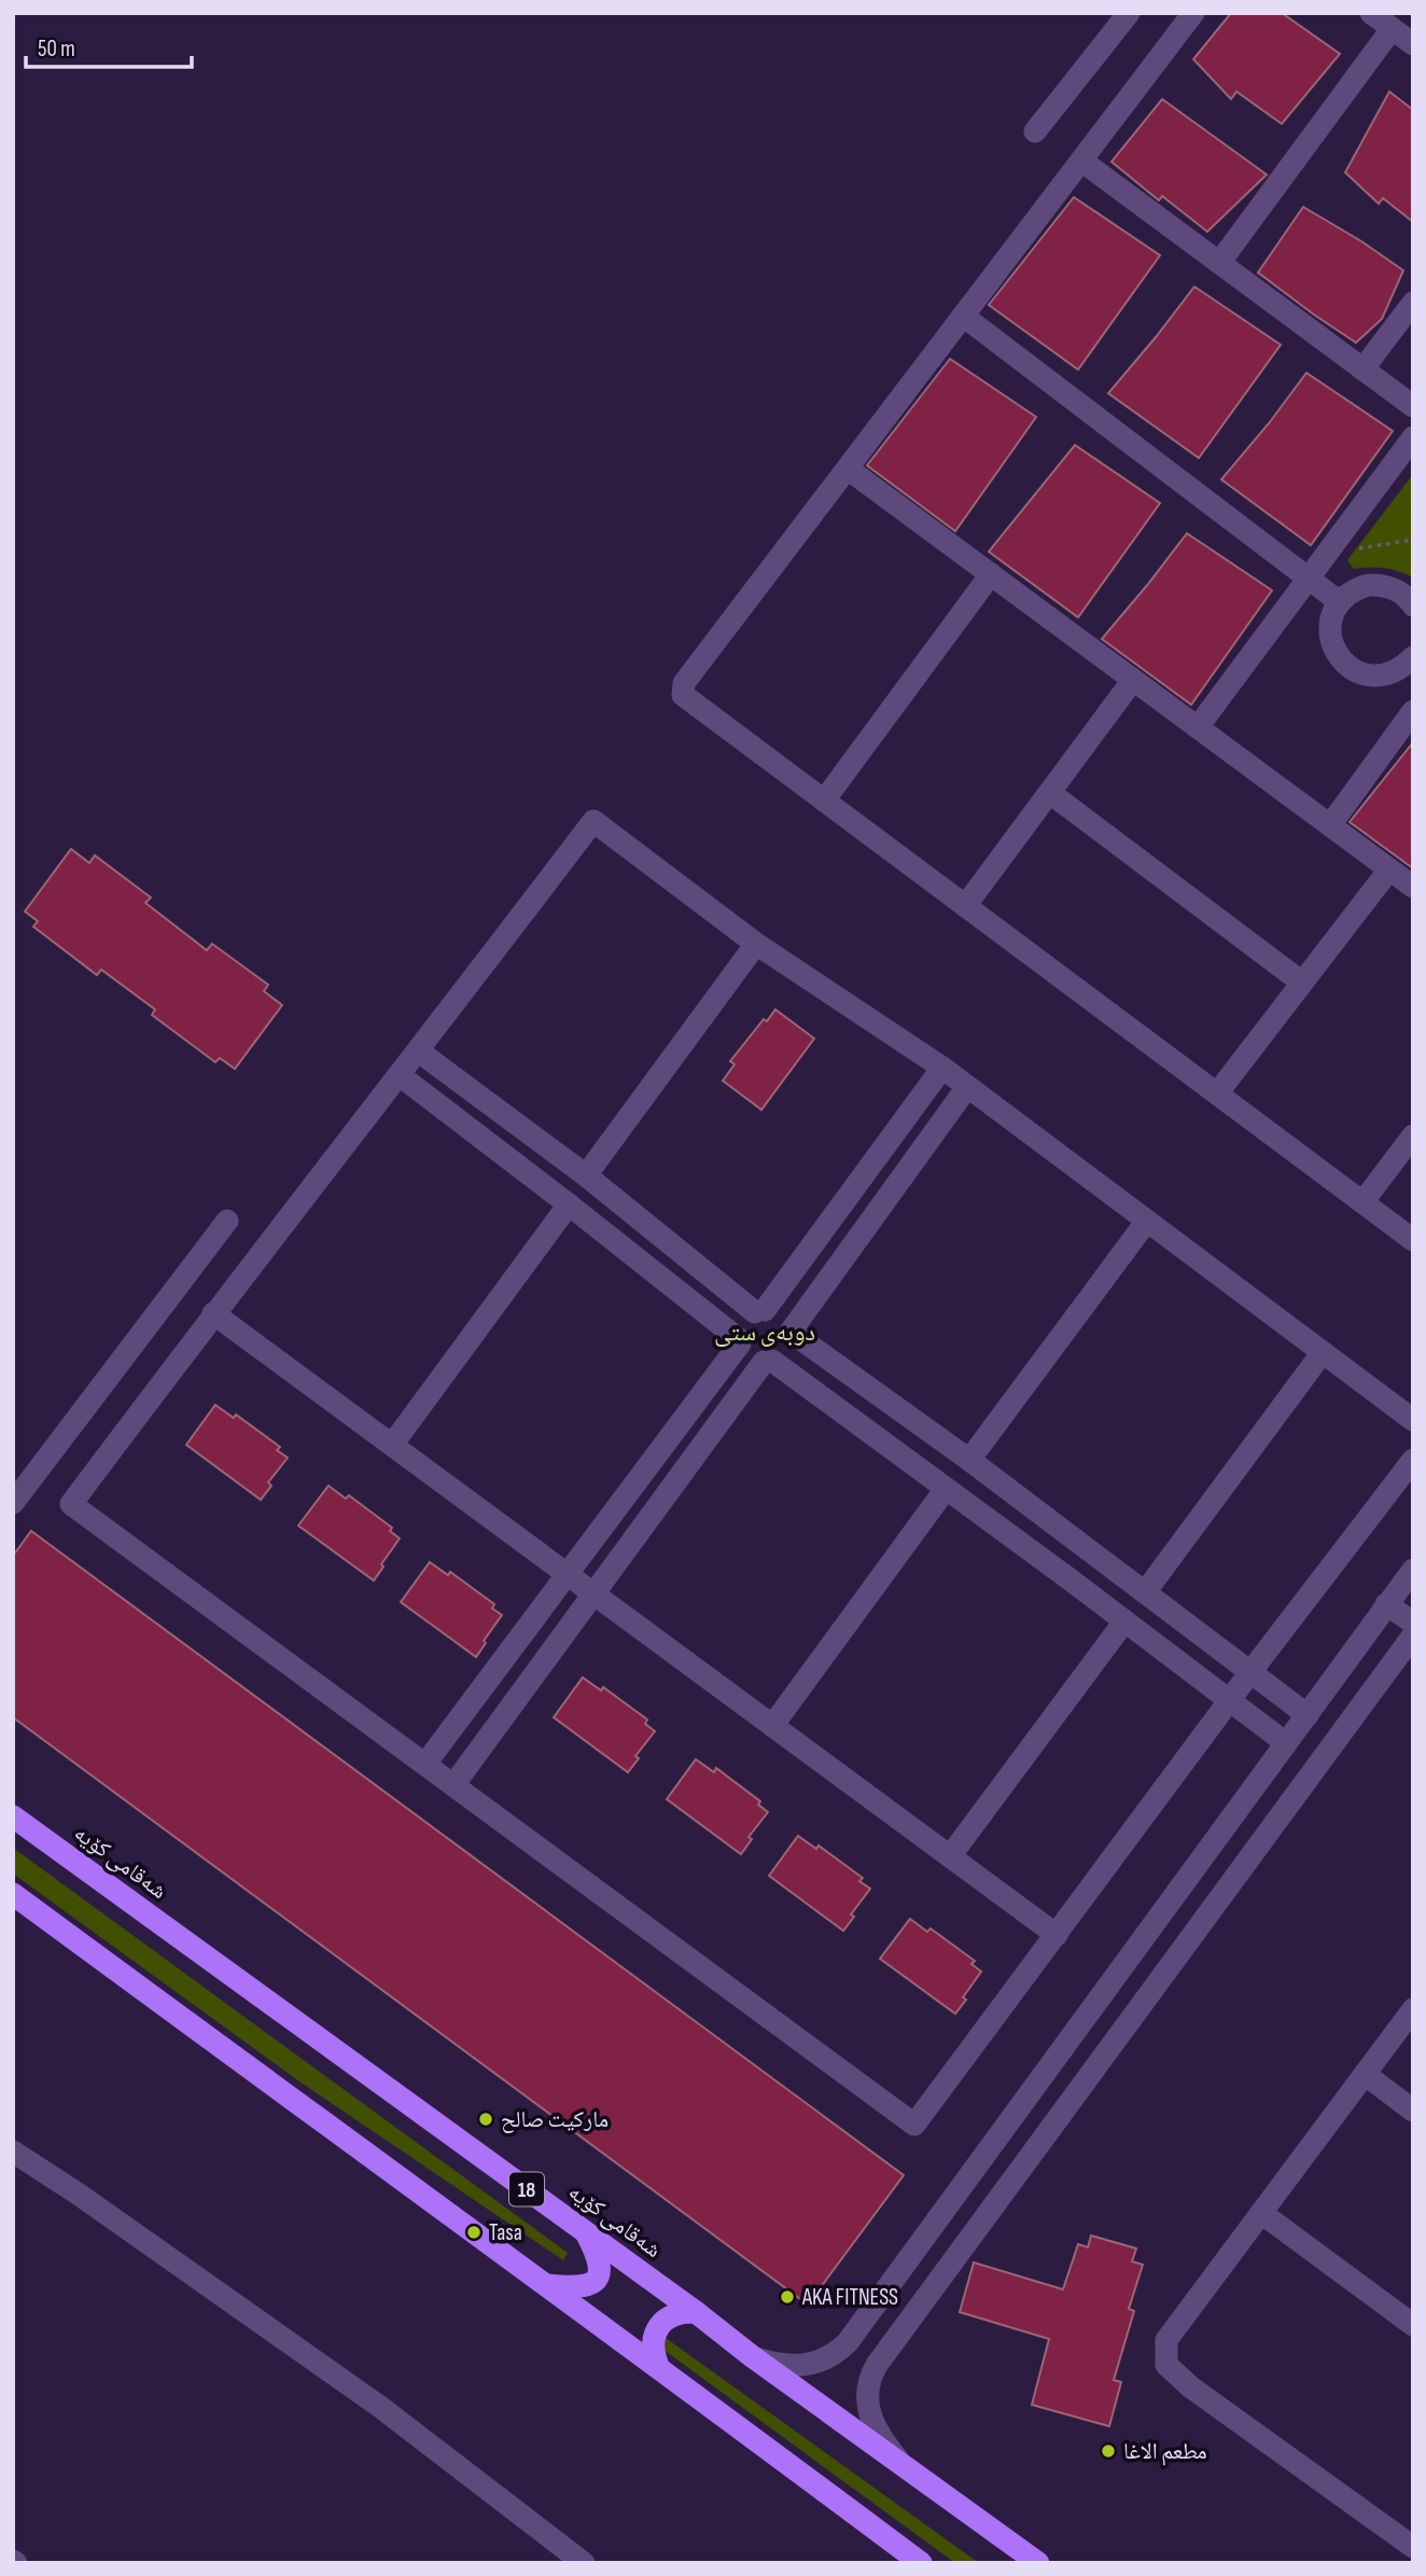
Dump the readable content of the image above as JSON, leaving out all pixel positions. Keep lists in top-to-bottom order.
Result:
{
  "streets": {
    "highway": ["شەقامی کۆیە", "18"]
  },
  "districts": ["دوبه‌ی ستی"],
  "places": [
    "ماركيت صالح",
    "Tasa",
    "AKA FITNESS",
    "مطعم الاغا"
  ],
  "scale_bar": "50 m"
}
